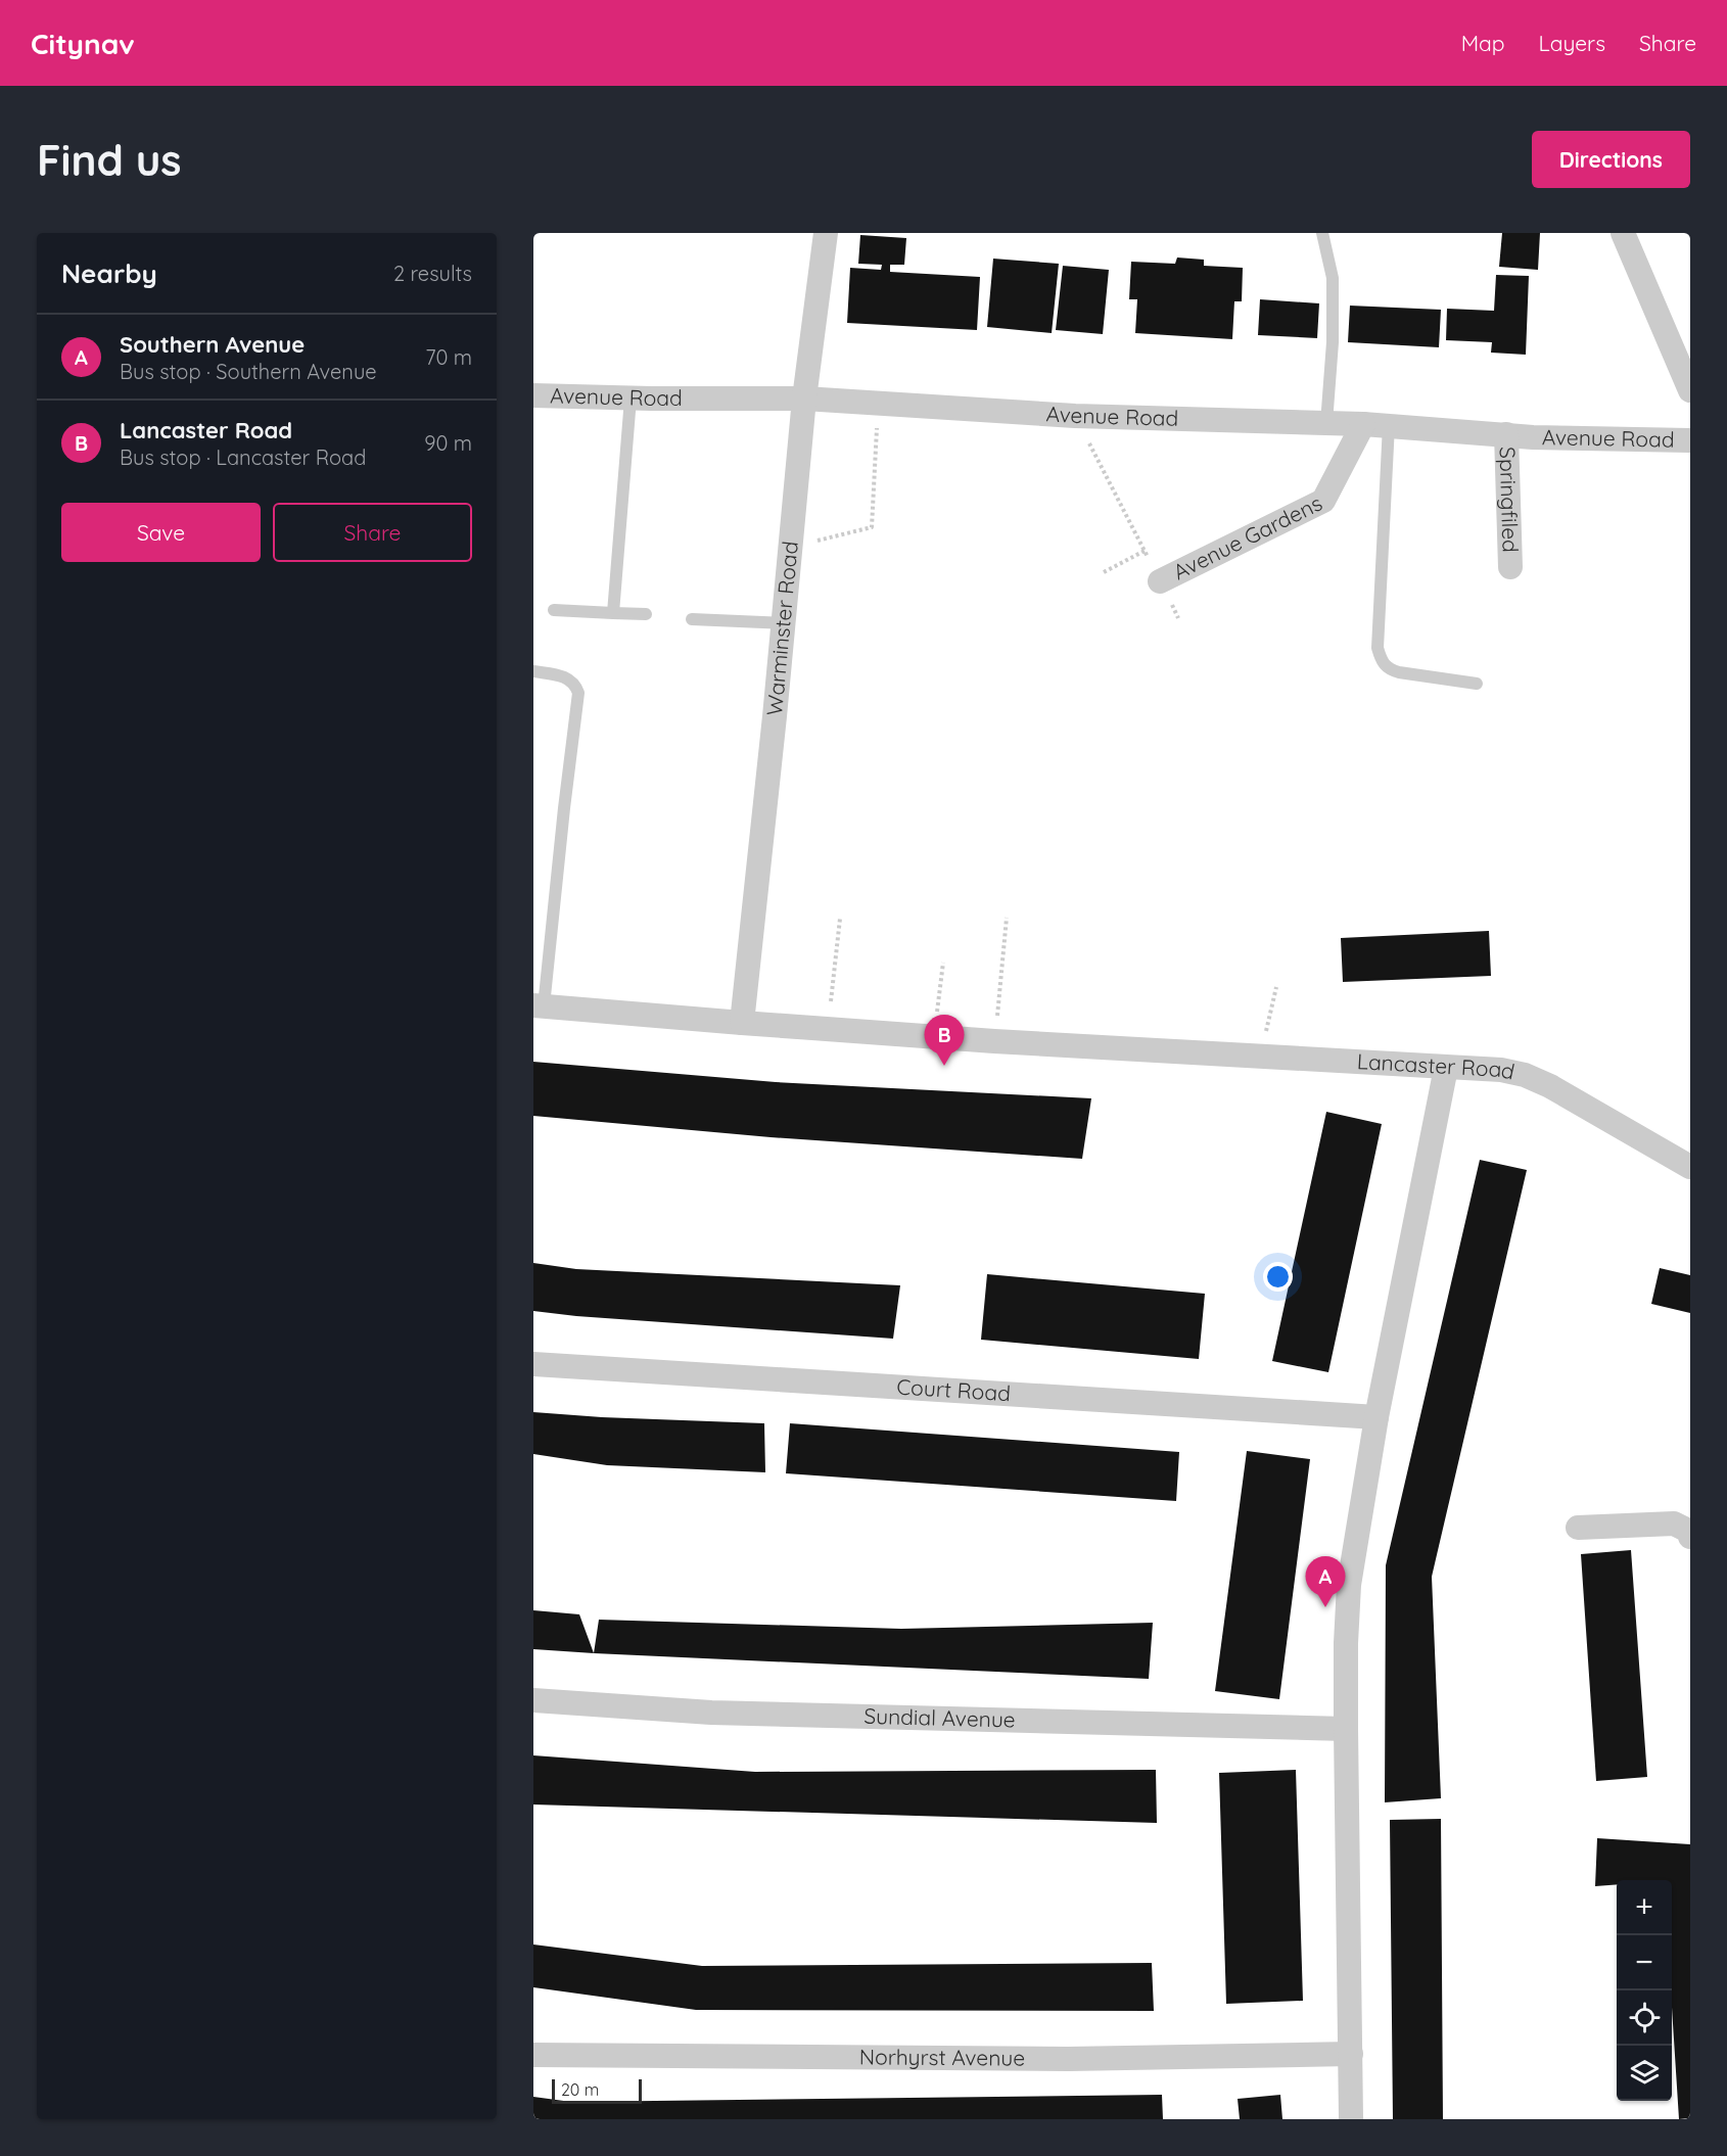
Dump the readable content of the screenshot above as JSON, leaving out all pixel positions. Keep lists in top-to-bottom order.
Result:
{
  "streets": {
    "street": [
      "Avenue Road",
      "Springfiled",
      "Avenue Gardens",
      "Warminster Road",
      "Lancaster Road",
      "Court Road",
      "Sundial Avenue",
      "Norhyrst Avenue"
    ]
  },
  "crossings": [
    ["Avenue Road", "Springfiled"],
    ["Avenue Road", "Avenue Gardens"],
    ["Avenue Road", "Warminster Road"],
    ["Warminster Road", "Lancaster Road"]
  ],
  "scale_bar": "20 m",
  "page": {
    "header": "Citynav",
    "nav": ["Map", "Layers", "Share"],
    "buttons": [
      "Directions",
      ["Save", "Share"]
    ],
    "title": "Find us",
    "heading": ["Nearby", "2 results"],
    "list": [
      {
        "mark": "A",
        "name": "Southern Avenue",
        "note": "Bus stop · Southern Avenue",
        "value": "70 m"
      },
      {
        "mark": "B",
        "name": "Lancaster Road",
        "note": "Bus stop · Lancaster Road",
        "value": "90 m"
      }
    ],
    "pins": ["B", "A"],
    "map_buttons": ["+", "−"],
    "scale": "20 m"
  }
}
